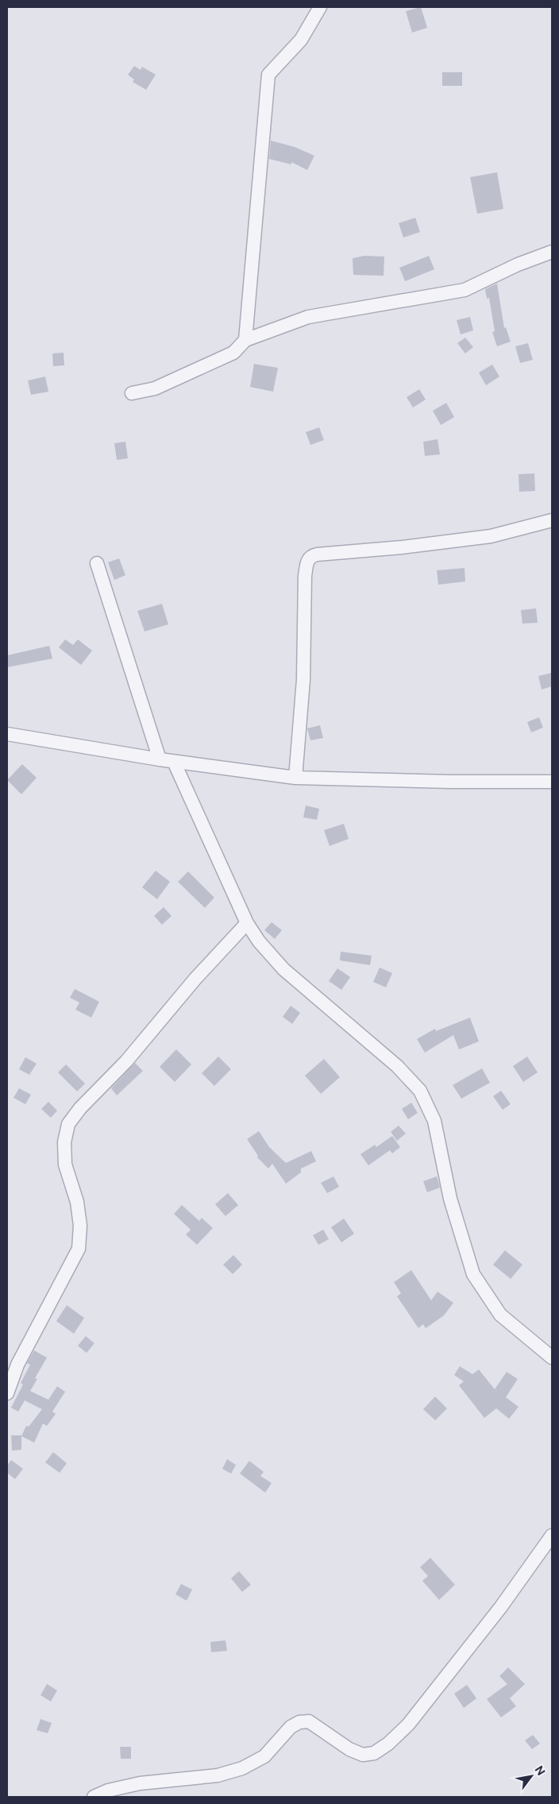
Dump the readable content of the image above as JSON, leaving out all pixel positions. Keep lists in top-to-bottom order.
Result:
{
  "north": "top right"
}
